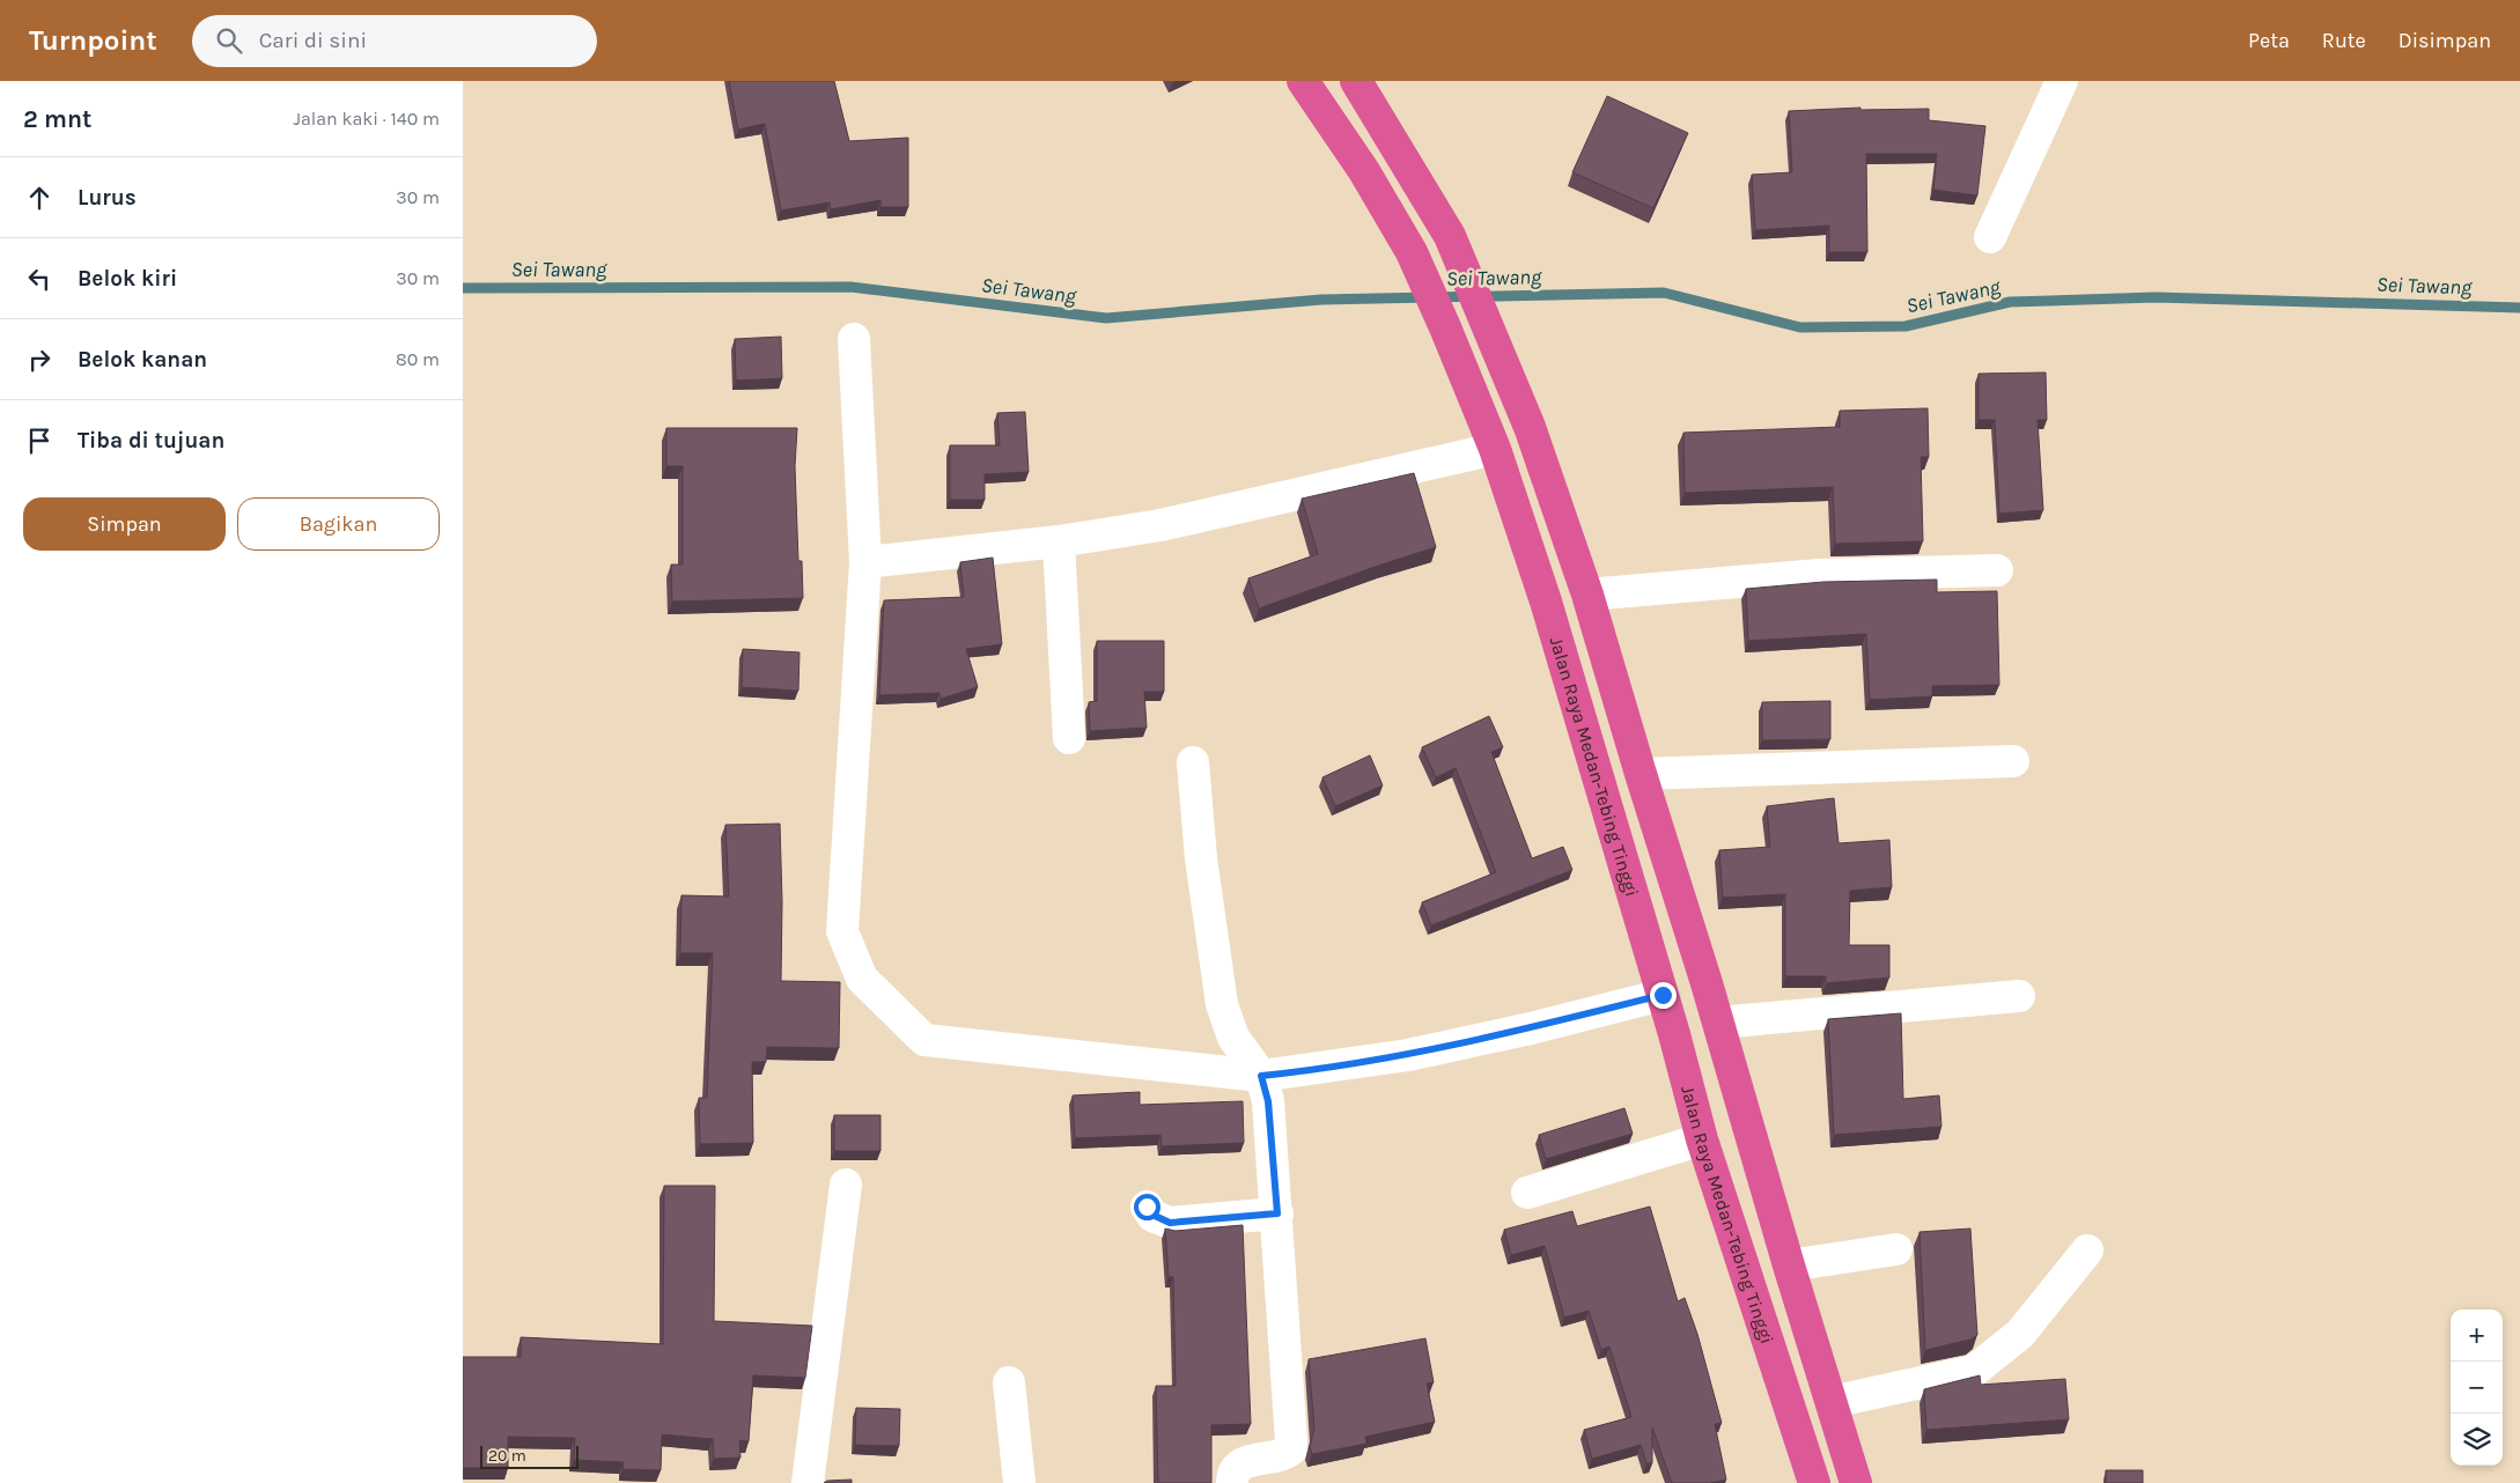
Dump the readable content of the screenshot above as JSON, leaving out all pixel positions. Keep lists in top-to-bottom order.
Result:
{
  "streets": {
    "highway": ["Jalan Raya Medan-Tebing Tinggi"]
  },
  "water": ["Sei Tawang"],
  "scale_bar": "20 m",
  "page": {
    "header": "Turnpoint",
    "search": "Cari di sini",
    "nav": ["Peta", "Rute", "Disimpan"],
    "heading": ["2 mnt", "Jalan kaki · 140 m"],
    "list": [
      ["Lurus", "30 m"],
      ["Belok kiri", "30 m"],
      ["Belok kanan", "80 m"],
      "Tiba di tujuan"
    ],
    "buttons": ["Simpan", "Bagikan"],
    "map_buttons": ["+", "−"],
    "scale": "20 m"
  }
}
